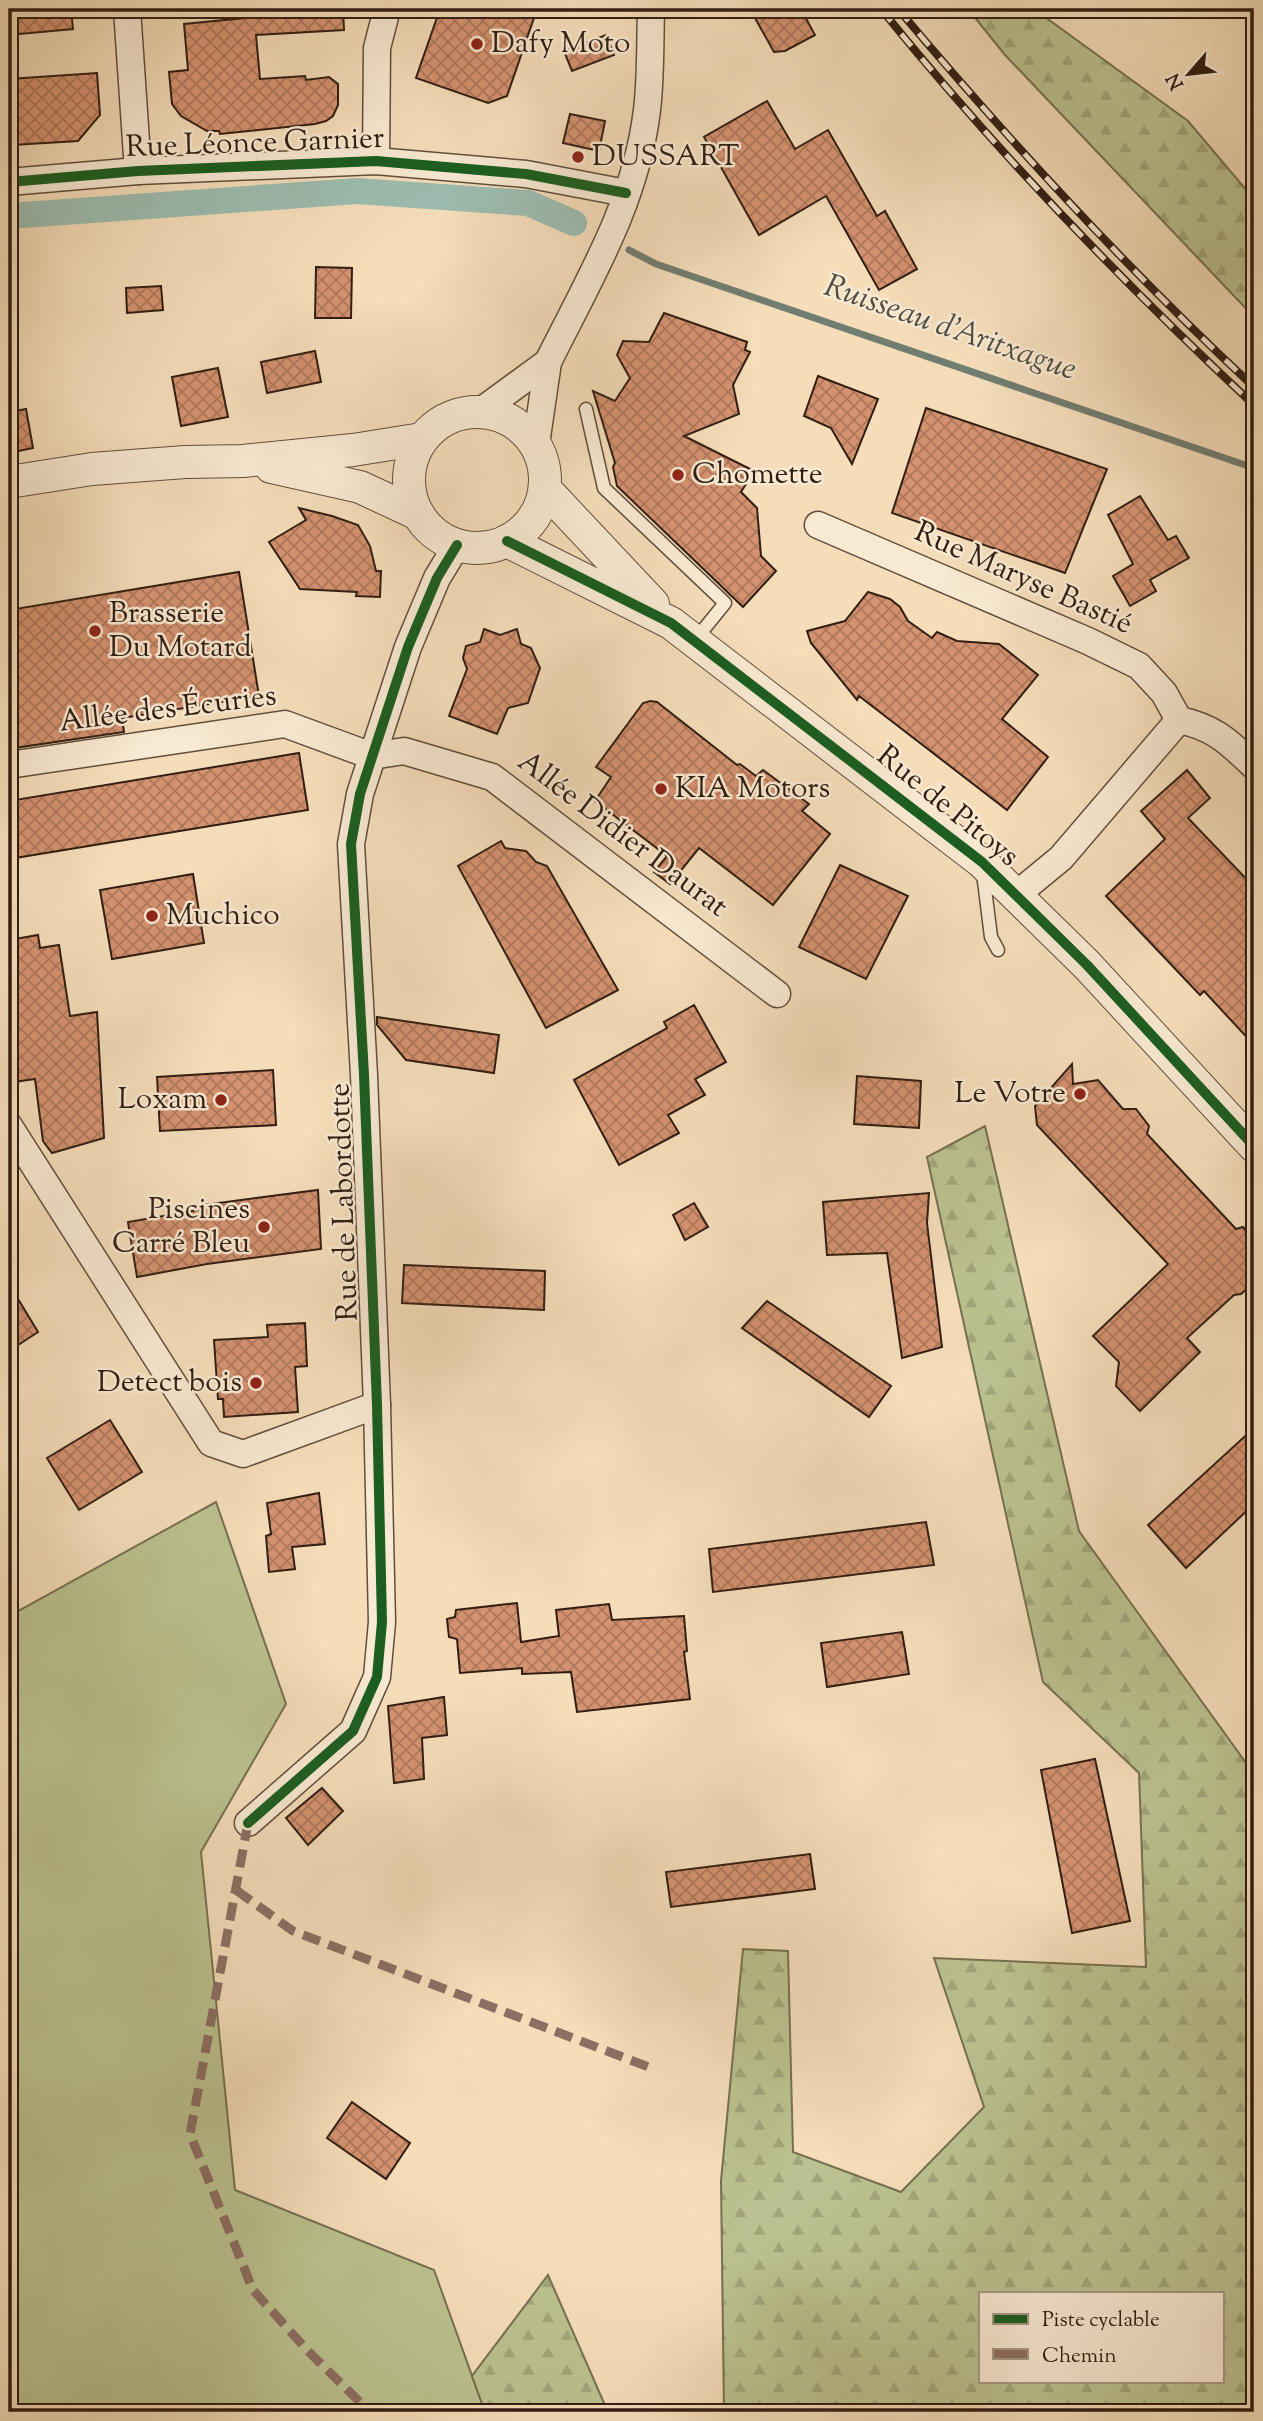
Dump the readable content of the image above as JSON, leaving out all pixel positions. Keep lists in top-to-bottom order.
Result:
{
  "streets": {
    "street": [
      "Rue Léonce Garnier",
      "Rue Maryse Bastié",
      "Allée des Écuries",
      "Rue de Pitoys",
      "Allée Didier Daurat",
      "Rue de Labordotte"
    ]
  },
  "crossings": [
    ["Allée des Écuries", "Allée Didier Daurat"],
    ["Allée des Écuries", "Rue de Labordotte"],
    ["Allée Didier Daurat", "Rue de Labordotte"]
  ],
  "water": ["Ruisseau d'Aritxague"],
  "places": [
    "Dafy Moto",
    "DUSSART",
    "Chomette",
    "Brasserie Du Motard",
    "KIA Motors",
    "Muchico",
    "Le Votre",
    "Loxam",
    "Piscines Carré Bleu",
    "Detect bois"
  ],
  "legend": ["Piste cyclable", "Chemin"],
  "north": "bottom left"
}
